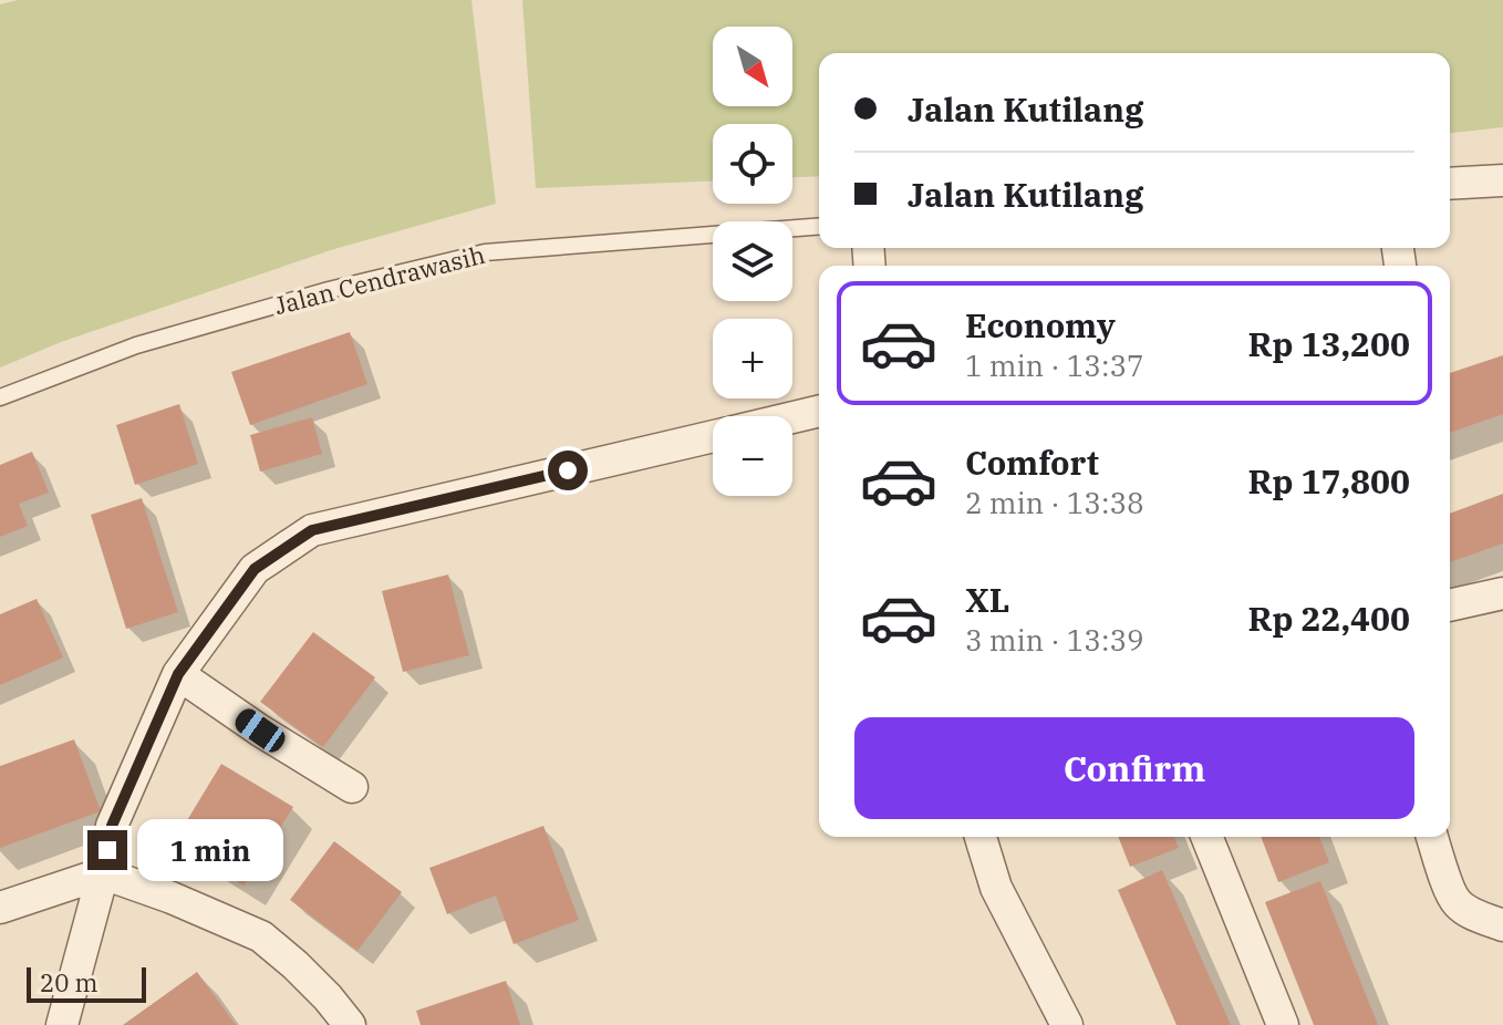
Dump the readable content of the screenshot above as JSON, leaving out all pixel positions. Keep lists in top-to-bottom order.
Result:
{
  "streets": {
    "lane": ["Jalan Cendrawasih"]
  },
  "scale_bar": "20 m",
  "north": "bottom right",
  "page": {
    "map_buttons": ["+", "−"],
    "banner": ["Jalan Kutilang", "Jalan Kutilang"],
    "list": [
      {
        "name": "Economy",
        "note": "1 min · 13:37",
        "value": "Rp 13,200"
      },
      {
        "name": "Comfort",
        "note": "2 min · 13:38",
        "value": "Rp 17,800"
      },
      {
        "name": "XL",
        "note": "3 min · 13:39",
        "value": "Rp 22,400"
      }
    ],
    "buttons": "Confirm",
    "bubble": "1 min",
    "scale": "20 m"
  }
}
